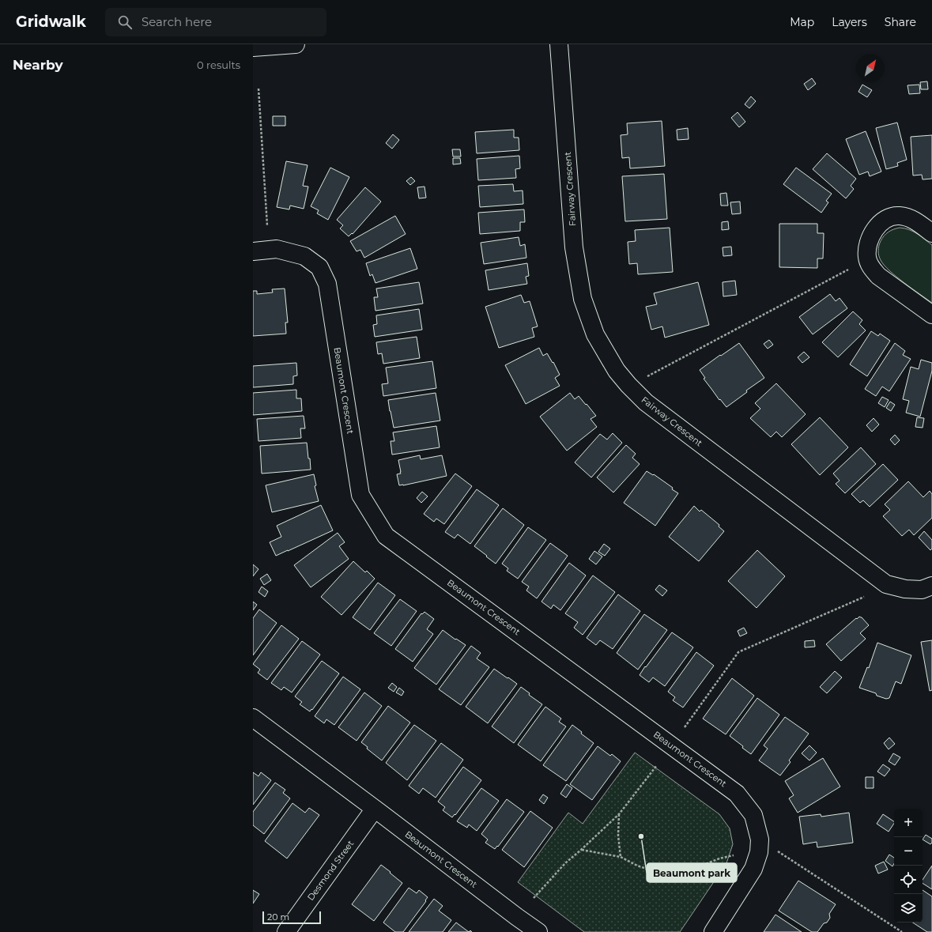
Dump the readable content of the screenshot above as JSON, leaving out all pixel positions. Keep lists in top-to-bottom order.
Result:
{
  "streets": {
    "street": ["Fairway Crescent", "Beaumont Crescent", "Desmond Street"]
  },
  "crossings": [
    ["Beaumont Crescent", "Desmond Street"]
  ],
  "places": ["Beaumont park"],
  "scale_bar": "20 m",
  "north": "top right",
  "page": {
    "header": "Gridwalk",
    "search": "Search here",
    "nav": ["Map", "Layers", "Share"],
    "heading": ["Nearby", "0 results"],
    "map_buttons": ["+", "−"],
    "scale": "20 m"
  }
}
